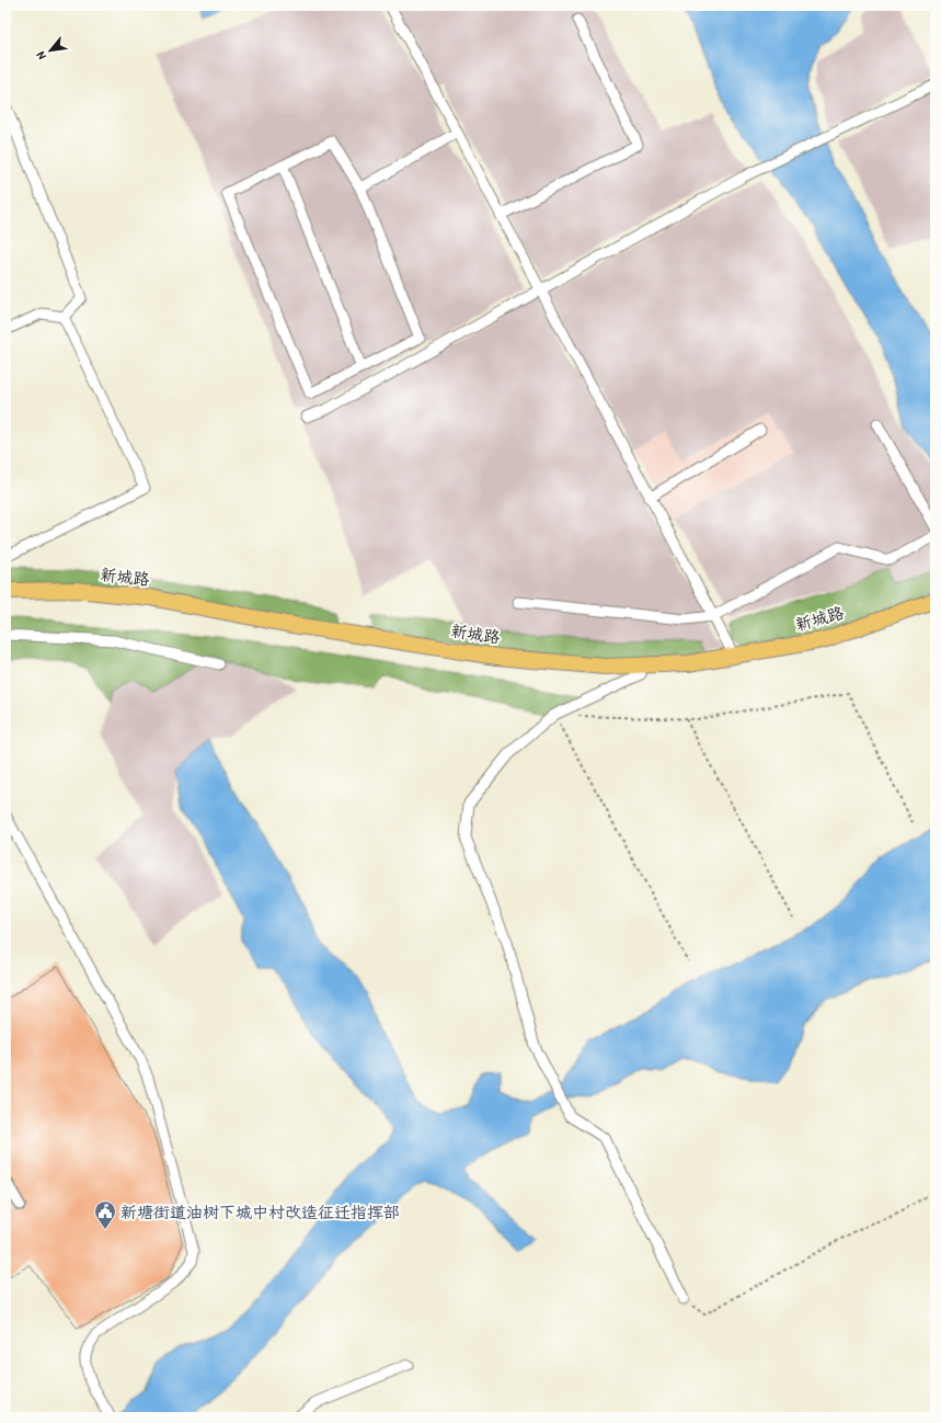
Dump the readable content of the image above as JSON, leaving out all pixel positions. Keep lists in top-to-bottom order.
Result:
{
  "streets": {
    "main road": ["新城路"]
  },
  "places": {
    "public building": ["新塘街道油树下城中村改造征迁指挥部"]
  },
  "north": "bottom left"
}
